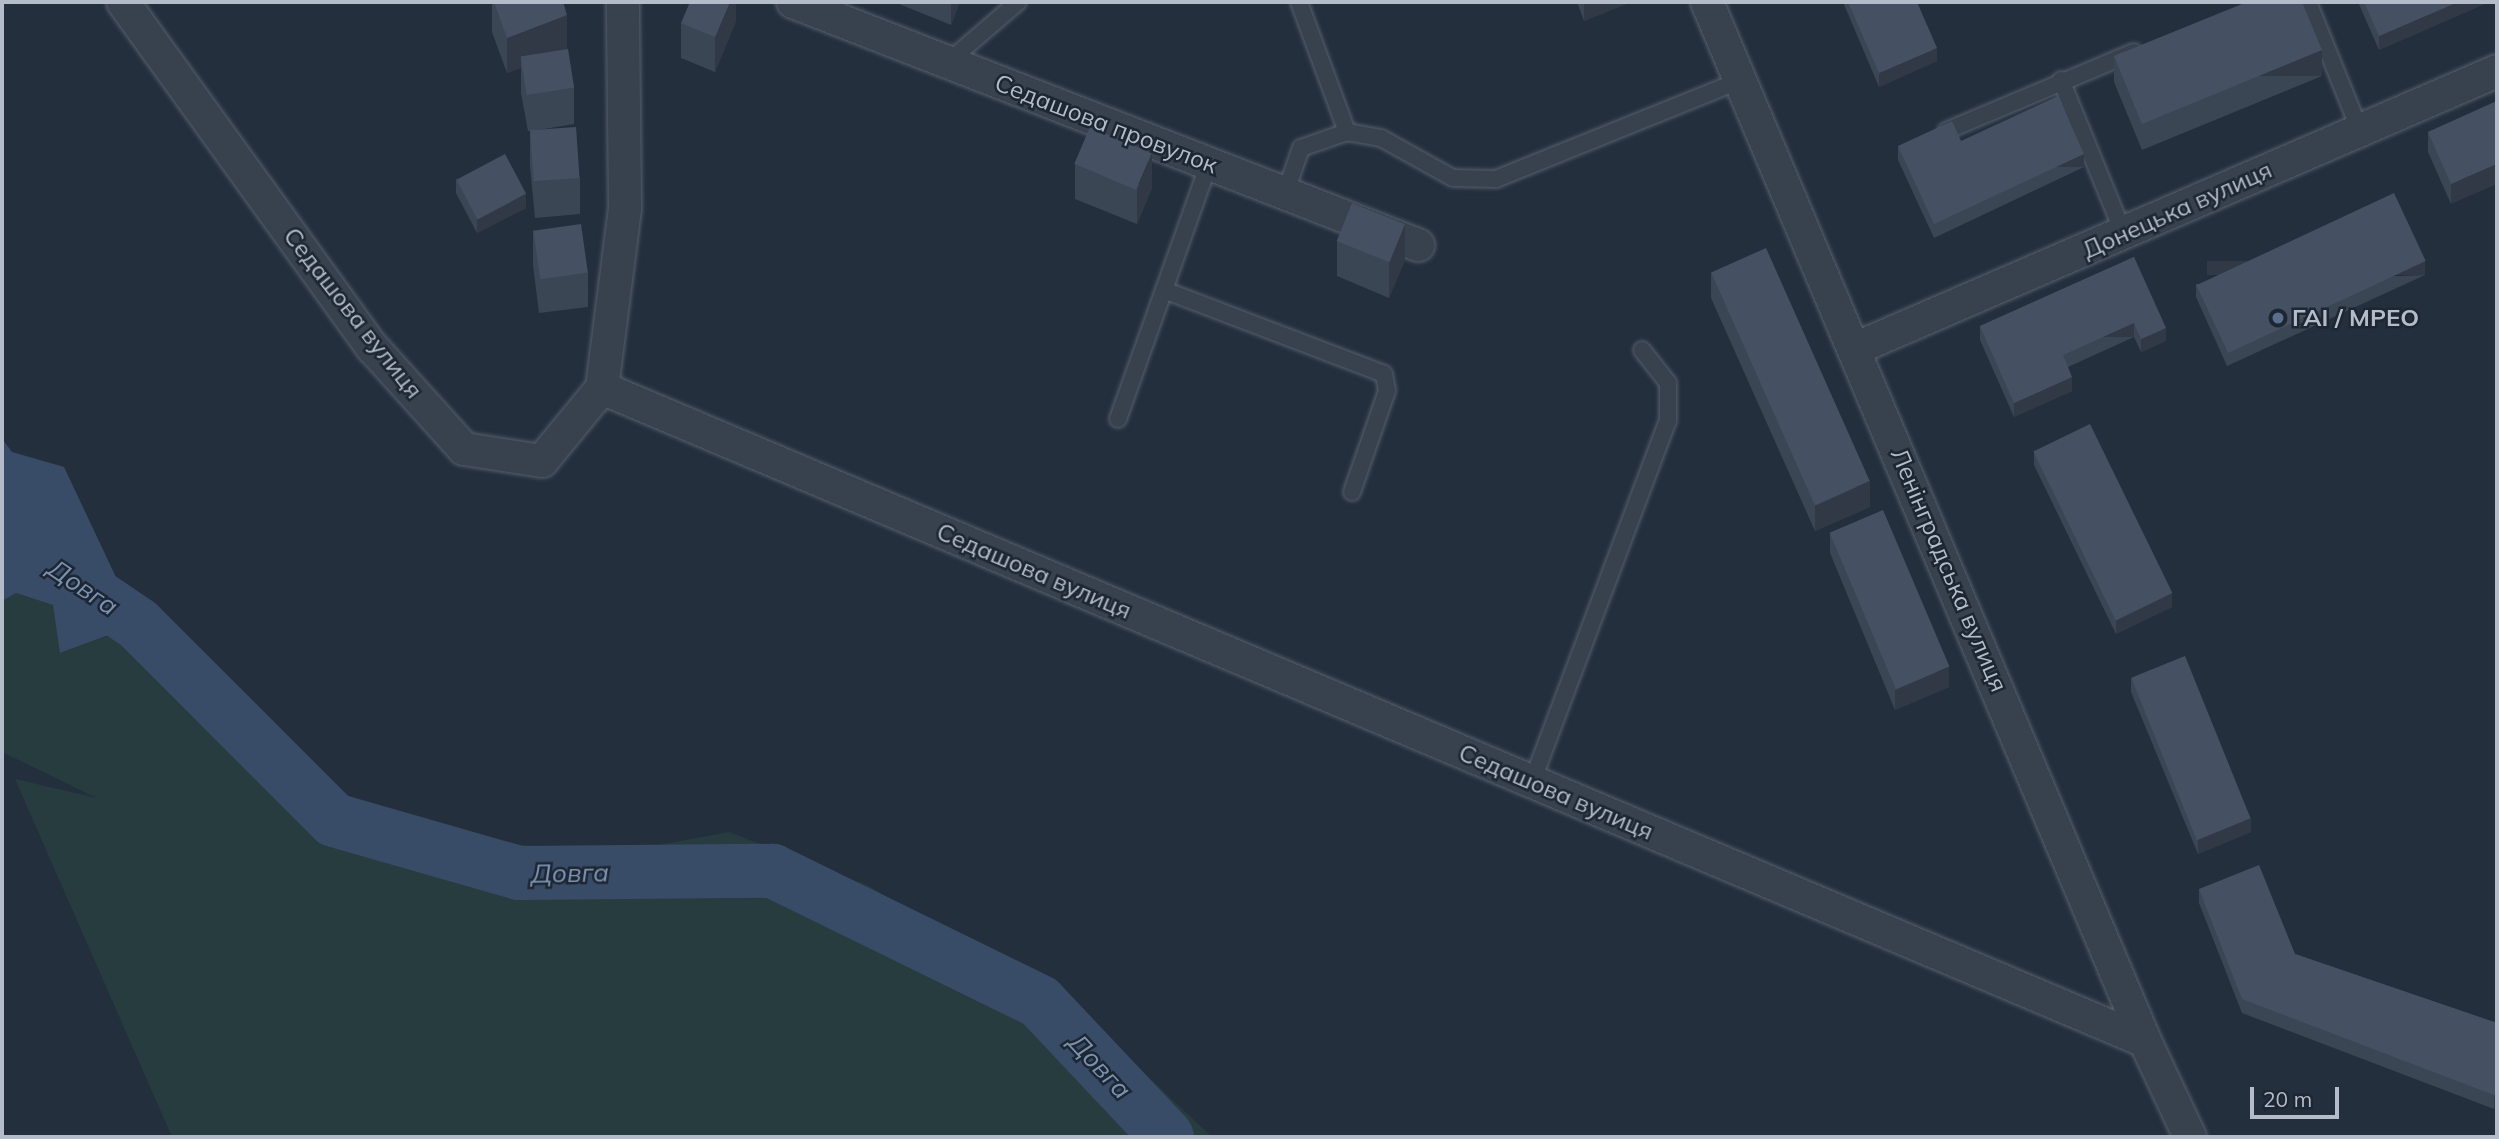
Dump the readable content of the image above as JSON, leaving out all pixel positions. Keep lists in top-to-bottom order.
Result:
{
  "streets": {
    "street": [
      "Седашова провулок",
      "Донецька вулиця",
      "Седашова вулиця",
      "Ленінградська вулиця"
    ]
  },
  "crossings": [
    ["Донецька вулиця", "Ленінградська вулиця"],
    ["Седашова вулиця", "Ленінградська вулиця"]
  ],
  "water": ["Довга"],
  "places": ["ГАІ / МРЕО"],
  "scale_bar": "20 m"
}
